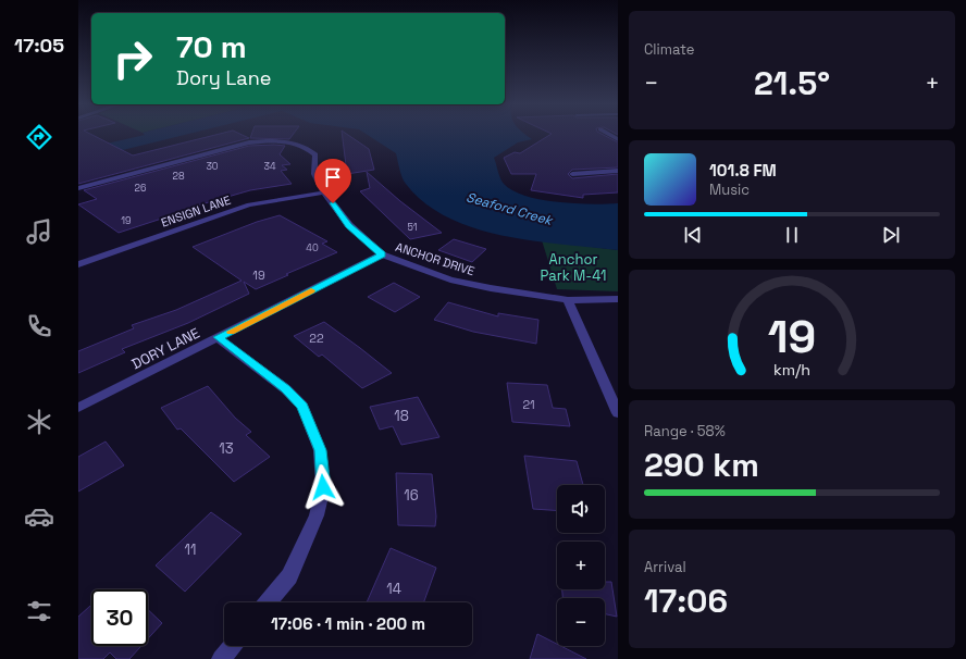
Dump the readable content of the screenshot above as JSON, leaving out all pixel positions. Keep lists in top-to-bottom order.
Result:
{
  "streets": {
    "street": ["ENSIGN LANE", "ANCHOR DRIVE", "DORY LANE"]
  },
  "crossings": [
    ["ENSIGN LANE", "ANCHOR DRIVE"],
    ["ANCHOR DRIVE", "DORY LANE"]
  ],
  "water": ["Seaford Creek"],
  "parks": ["Anchor Park M-41"],
  "house_numbers": [
    "30",
    "34",
    "28",
    "26",
    "19",
    "51",
    "40",
    "19",
    "22",
    "21",
    "18",
    "13",
    "16",
    "11",
    "14"
  ],
  "page": {
    "tabs": "17:05",
    "tile": [
      "Climate",
      ["Range · 58%", "290 km"],
      ["Arrival", "17:06"]
    ],
    "turn": ["70 m", "Dory Lane"],
    "heat": ["−", "21.5°", "+"],
    "song": ["101.8 FM", "Music"],
    "map_buttons": ["+", "−"],
    "limit": "30",
    "trip": "17:06 · 1 min · 200 m",
    "gauge": ["19", "km/h"]
  }
}
